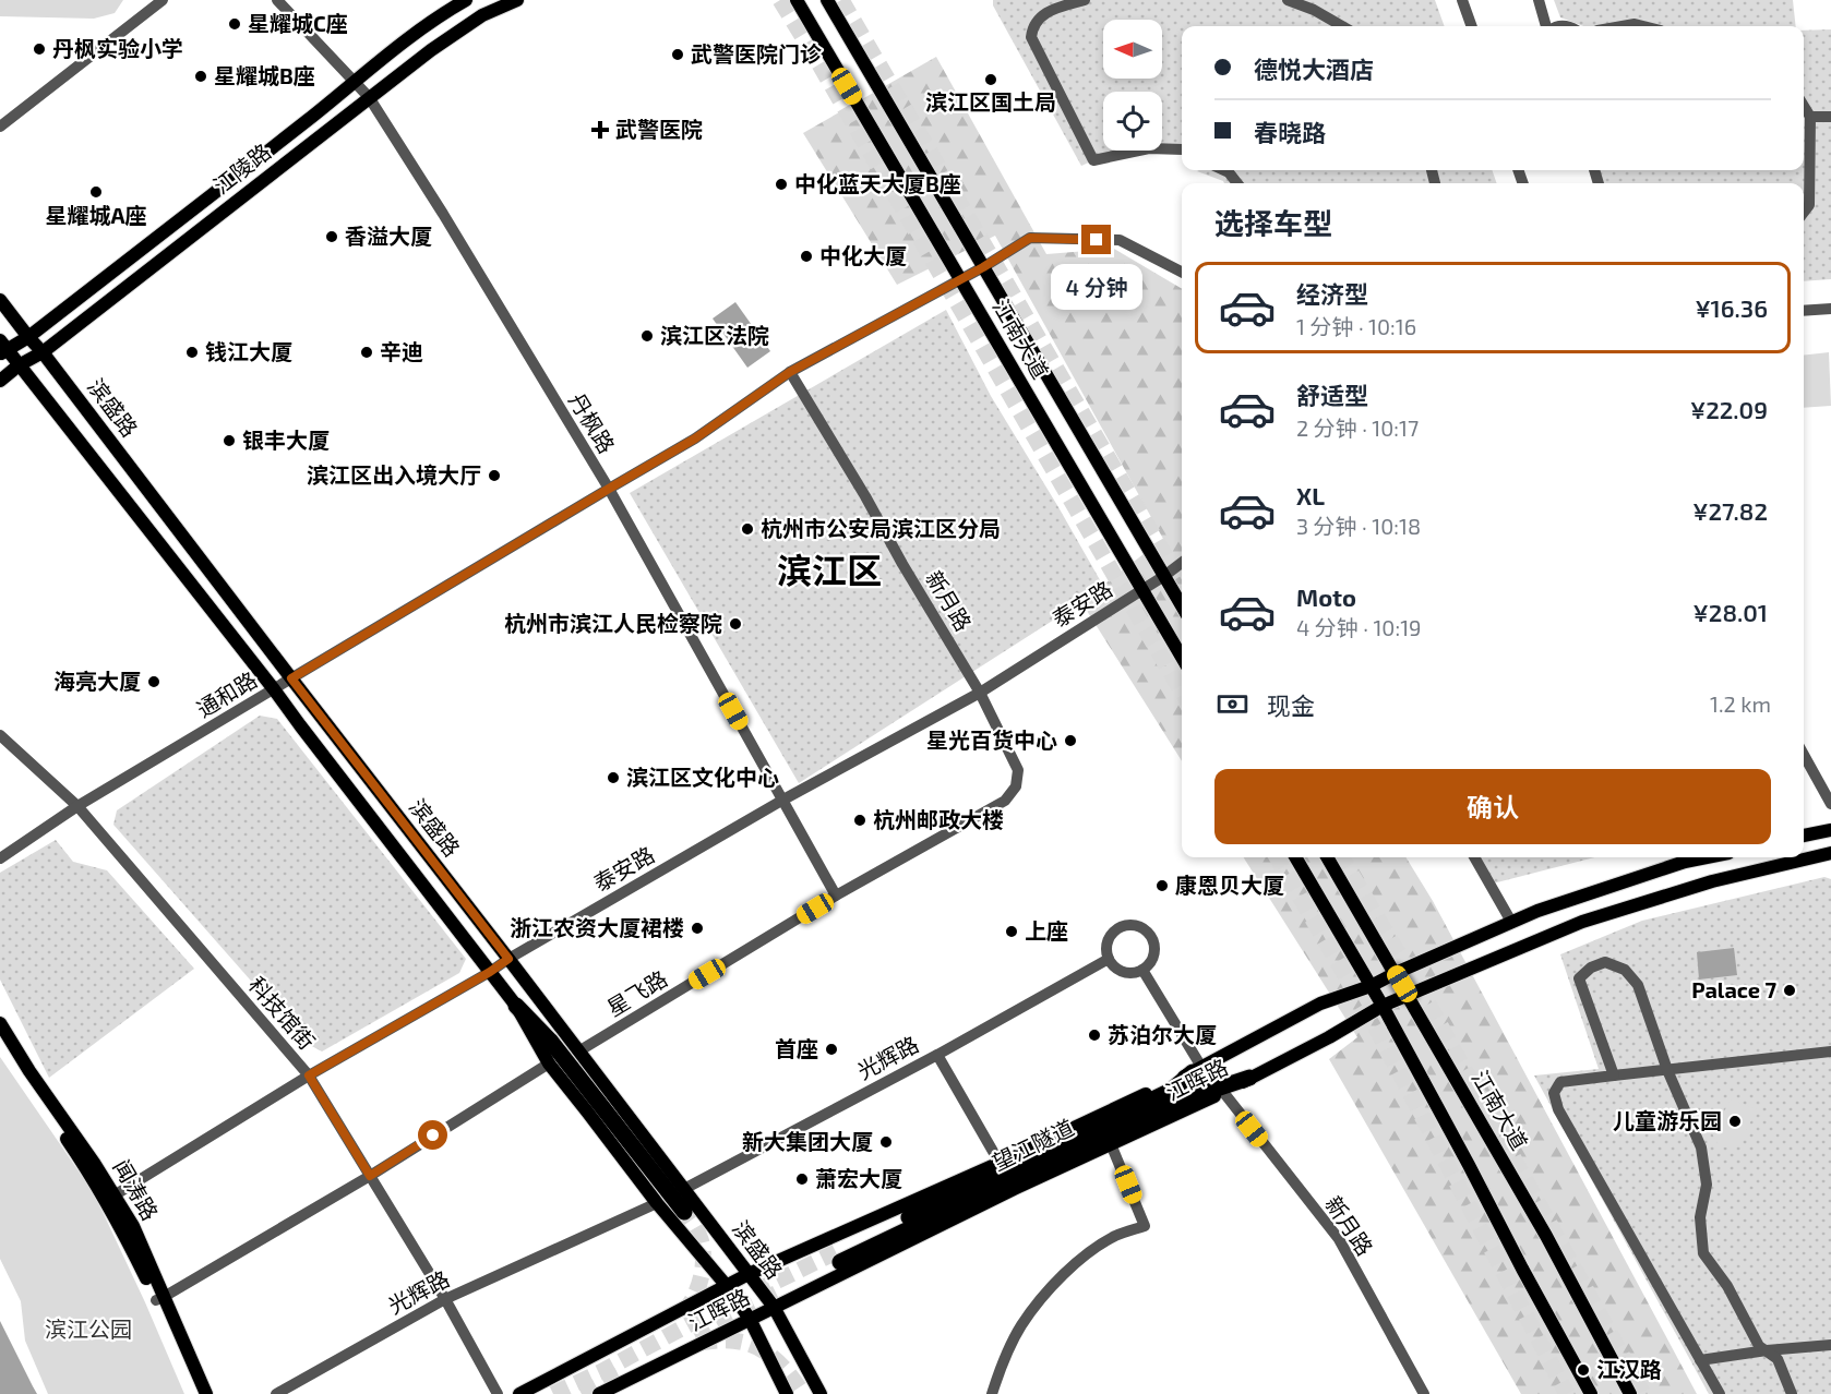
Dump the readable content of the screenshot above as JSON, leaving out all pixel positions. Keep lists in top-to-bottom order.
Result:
{
  "streets": {
    "highway": ["望江隧道"],
    "main road": [
      "江陵路",
      "江南大道",
      "滨盛路",
      "江晖路",
      "闻涛路"
    ],
    "street": [
      "丹枫路",
      "新月路",
      "泰安路",
      "通和路",
      "星飞路",
      "科技馆街",
      "光辉路"
    ]
  },
  "crossings": [
    ["江陵路", "滨盛路"],
    ["江陵路", "丹枫路"],
    ["江南大道", "泰安路"],
    ["江南大道", "通和路"],
    ["江南大道", "江晖路"],
    ["滨盛路", "泰安路"],
    ["滨盛路", "通和路"],
    ["滨盛路", "星飞路"],
    ["滨盛路", "光辉路"],
    ["滨盛路", "江晖路"],
    ["丹枫路", "泰安路"],
    ["丹枫路", "通和路"],
    ["丹枫路", "星飞路"],
    ["新月路", "泰安路"],
    ["新月路", "通和路"],
    ["新月路", "星飞路"],
    ["新月路", "江晖路"],
    ["泰安路", "科技馆街"],
    ["泰安路", "闻涛路"],
    ["通和路", "科技馆街"],
    ["科技馆街", "光辉路"],
    ["江晖路", "望江隧道"]
  ],
  "districts": ["滨江区"],
  "parks": ["滨江公园"],
  "places": {
    "other": [
      "星耀城C座",
      "丹枫实验小学",
      "武警医院门诊",
      "星耀城B座",
      "滨江区国土局",
      "中化蓝天大厦B座",
      "星耀城A座",
      "香溢大厦",
      "中化大厦",
      "滨江区法院",
      "钱江大厦",
      "辛迪",
      "银丰大厦",
      "滨江区出入境大厅",
      "杭州市公安局滨江区分局",
      "杭州市滨江人民检察院",
      "海亮大厦",
      "星光百货中心",
      "滨江区文化中心",
      "杭州邮政大楼",
      "康恩贝大厦",
      "浙江农资大厦裙楼",
      "上座",
      "Palace 7",
      "苏泊尔大厦",
      "首座",
      "儿童游乐园",
      "新大集团大厦",
      "萧宏大厦",
      "江汉路"
    ],
    "health": ["武警医院"]
  },
  "north": "left",
  "page": {
    "banner": ["德悦大酒店", "春晓路"],
    "heading": "选择车型",
    "list": [
      {
        "name": "经济型",
        "note": "1 分钟 · 10:16",
        "value": "¥16.36"
      },
      {
        "name": "舒适型",
        "note": "2 分钟 · 10:17",
        "value": "¥22.09"
      },
      {
        "name": "XL",
        "note": "3 分钟 · 10:18",
        "value": "¥27.82"
      },
      {
        "name": "Moto",
        "note": "4 分钟 · 10:19",
        "value": "¥28.01"
      }
    ],
    "bubble": "4 分钟",
    "pay": ["现金", "1.2 km"],
    "buttons": "确认"
  }
}
